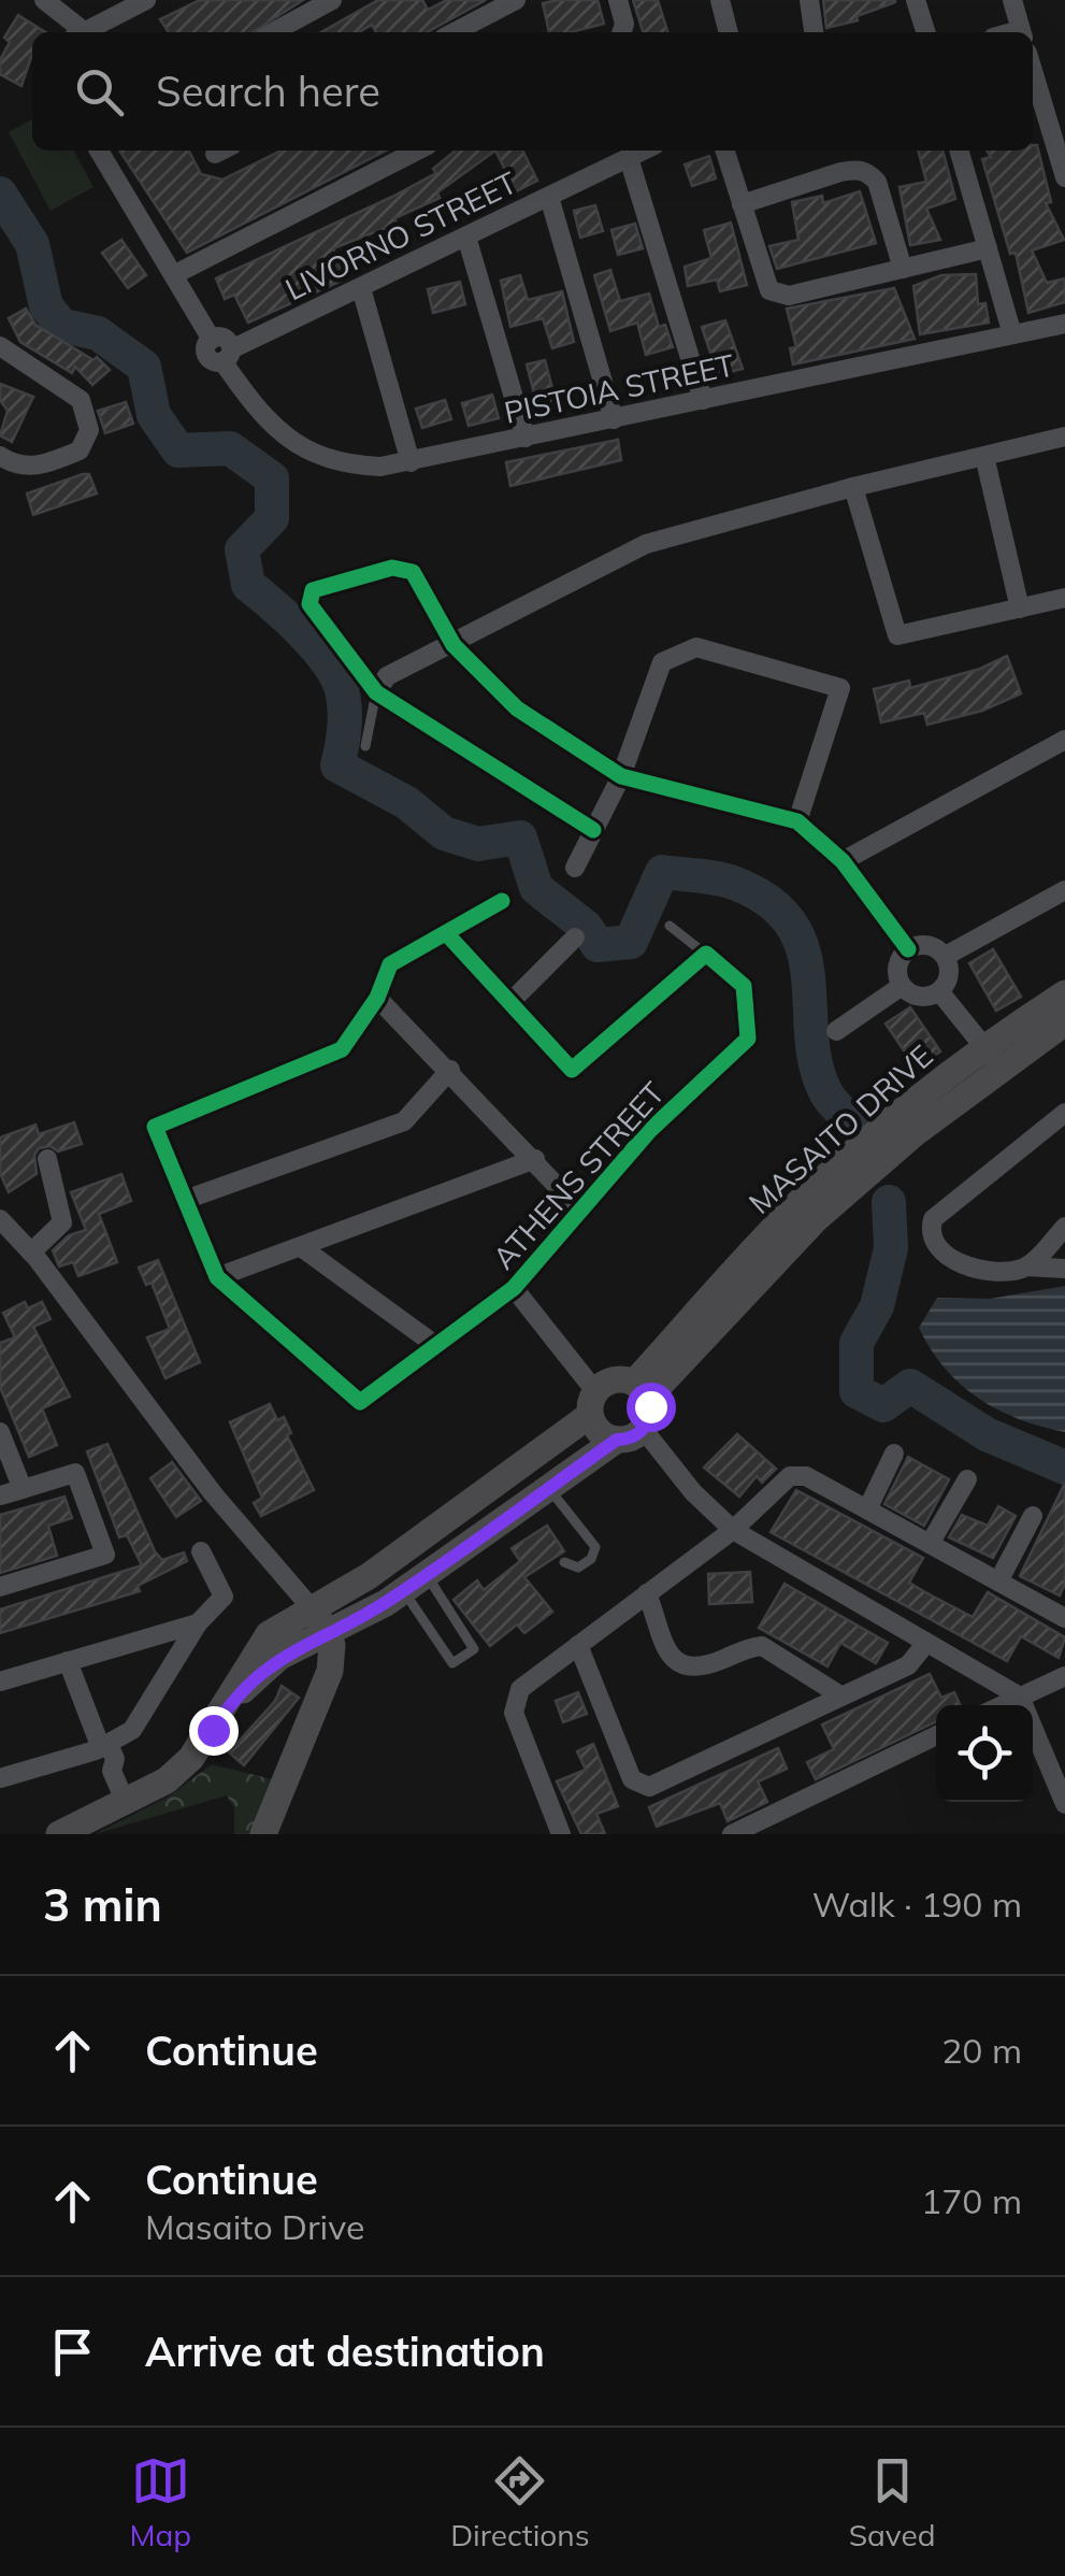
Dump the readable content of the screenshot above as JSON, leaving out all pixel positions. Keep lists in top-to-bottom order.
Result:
{
  "streets": {
    "street": [
      "LIVORNO STREET",
      "PISTOIA STREET",
      "MASAITO DRIVE",
      "ATHENS STREET"
    ]
  },
  "crossings": [
    ["LIVORNO STREET", "PISTOIA STREET"]
  ],
  "page": {
    "search": "Search here",
    "heading": ["3 min", "Walk · 190 m"],
    "list": [
      ["Continue", "20 m"],
      ["Continue", "Masaito Drive", "170 m"],
      "Arrive at destination"
    ],
    "nav": ["Map", "Directions", "Saved"]
  }
}
